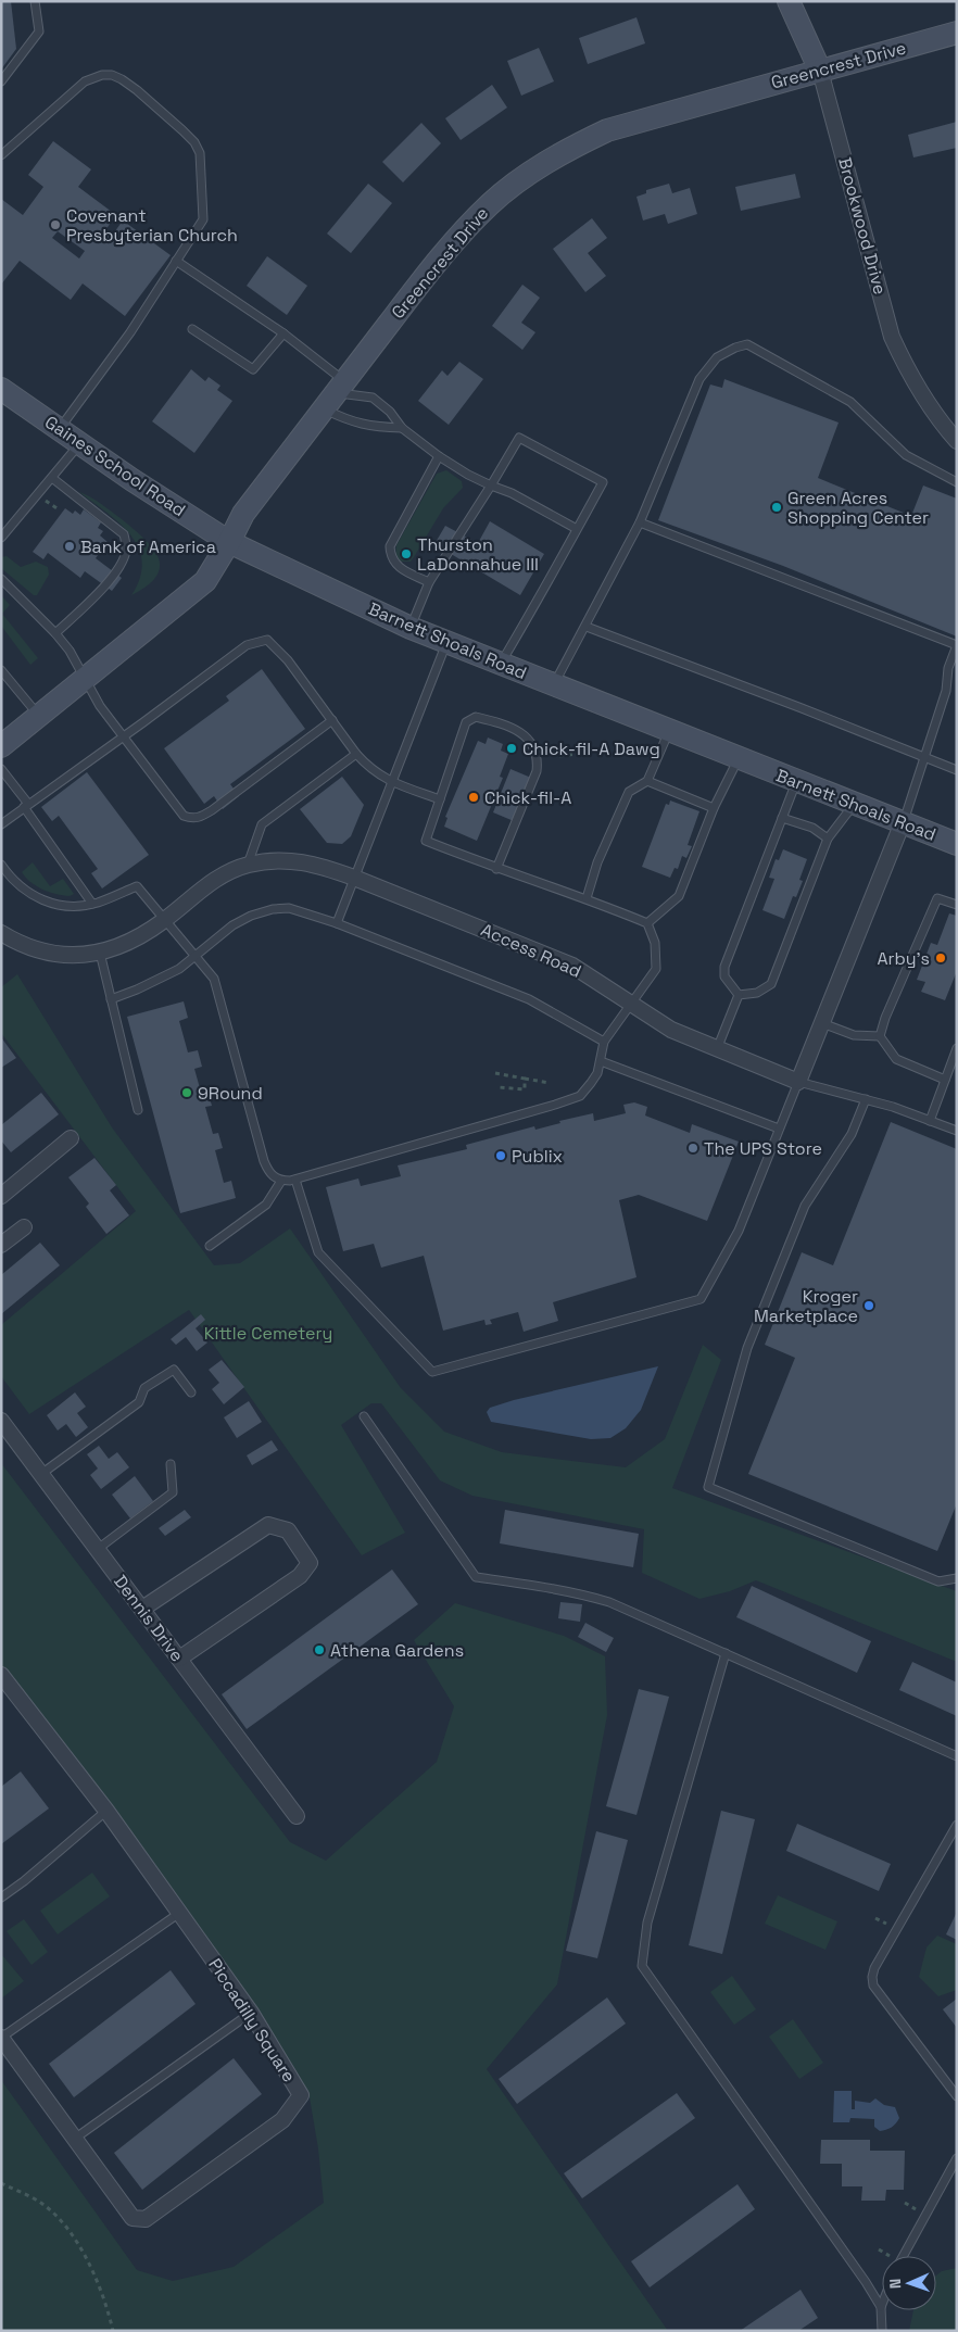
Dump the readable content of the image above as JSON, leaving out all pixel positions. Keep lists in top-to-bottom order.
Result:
{
  "streets": {
    "main road": [
      "Greencrest Drive",
      "Brookwood Drive",
      "Gaines School Road",
      "Barnett Shoals Road"
    ],
    "street": ["Access Road", "Dennis Drive", "Piccadilly Square"]
  },
  "crossings": [
    ["Greencrest Drive", "Brookwood Drive"],
    ["Greencrest Drive", "Gaines School Road"],
    ["Greencrest Drive", "Barnett Shoals Road"],
    ["Gaines School Road", "Barnett Shoals Road"]
  ],
  "parks": ["Kittle Cemetery"],
  "places": [
    "Covenant Presbyterian Church",
    "Green Acres Shopping Center",
    "Bank of America",
    "Thurston LaDonnahue III",
    "Chick-fil-A Dawg",
    "Chick-fil-A",
    "Arby's",
    "9Round",
    "The UPS Store",
    "Publix",
    "Kroger Marketplace",
    "Athena Gardens"
  ],
  "north": "left"
}
